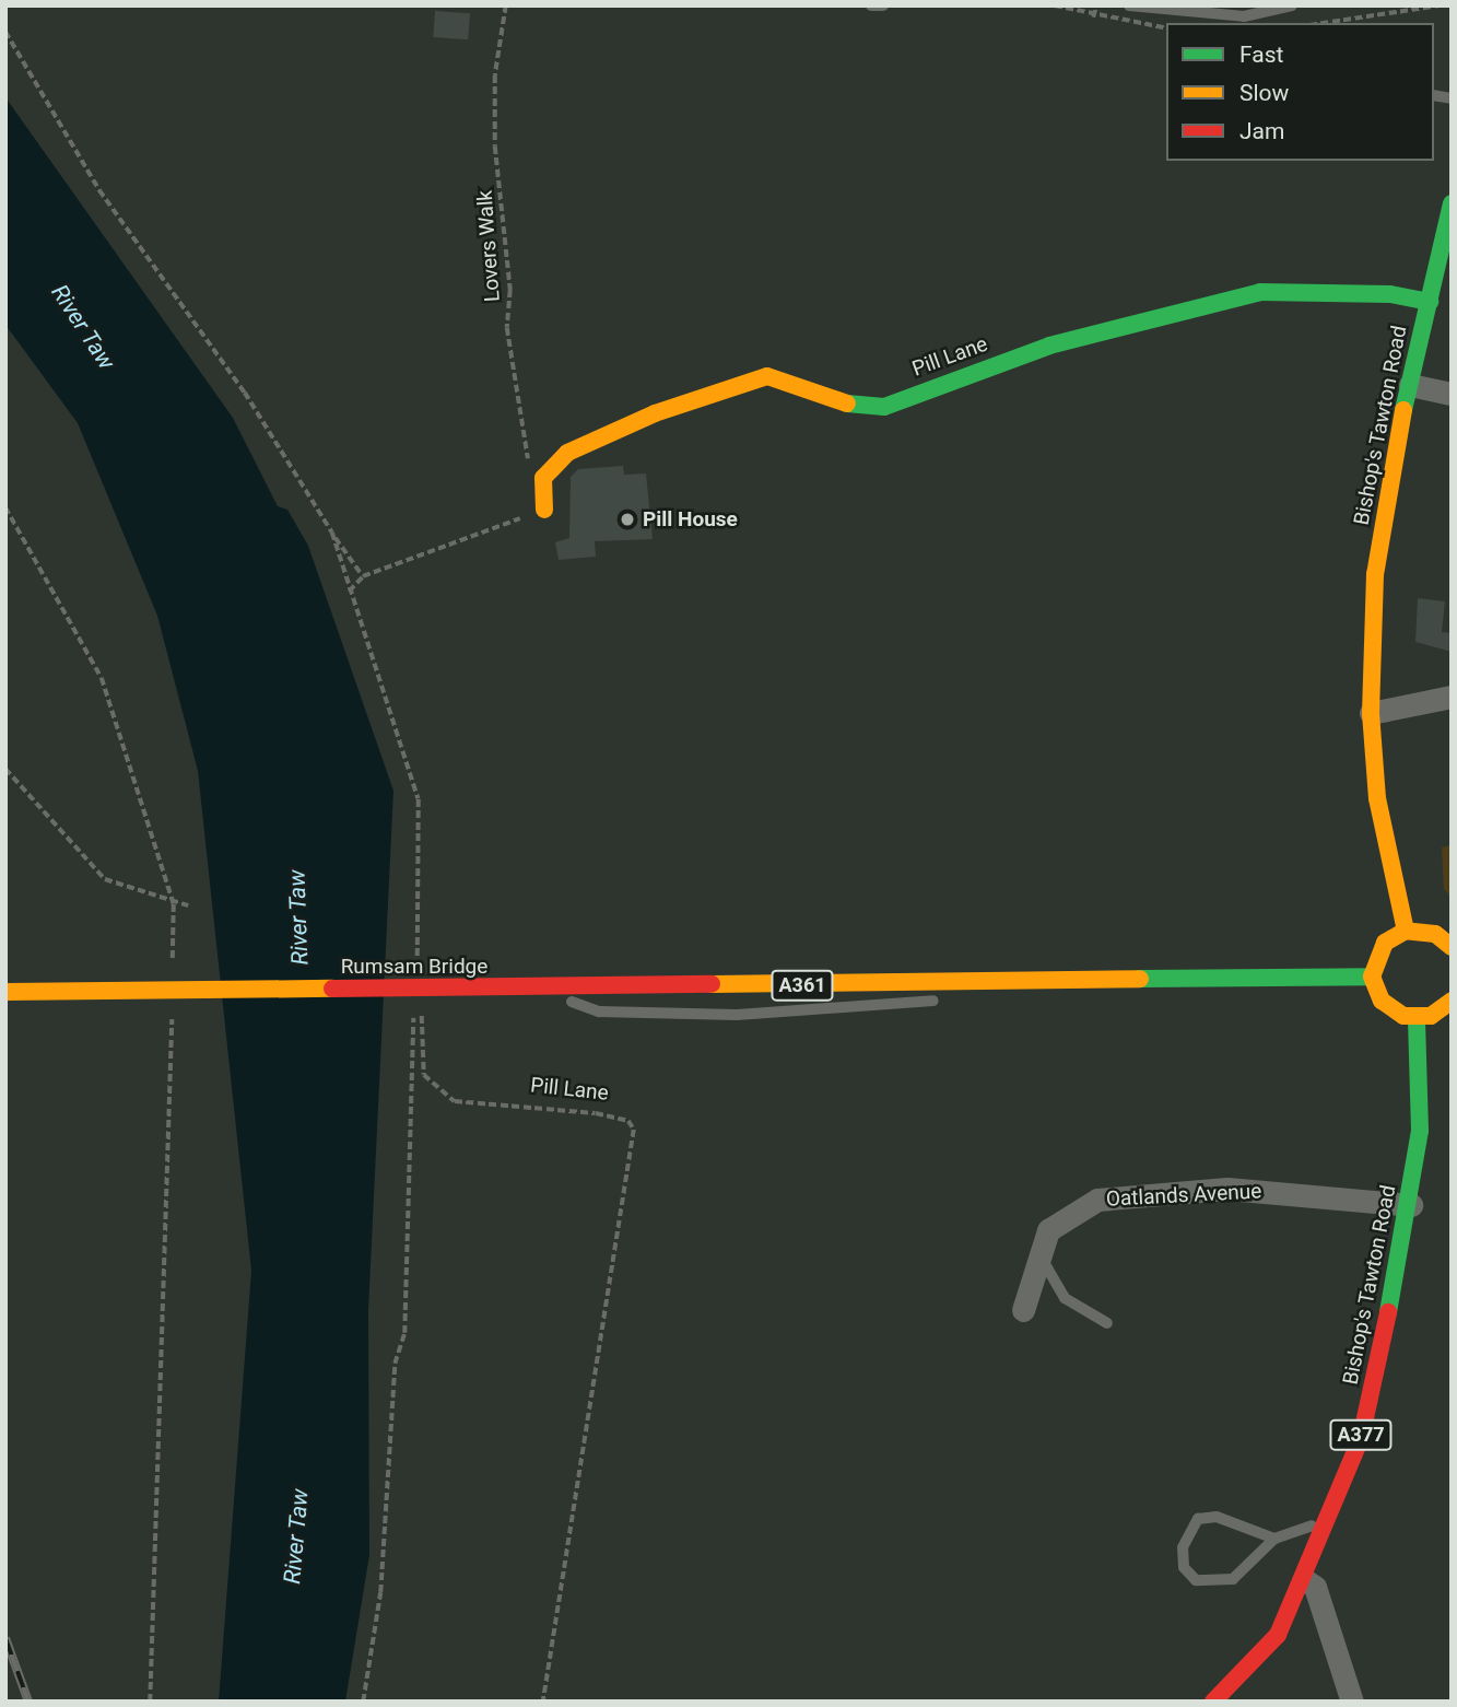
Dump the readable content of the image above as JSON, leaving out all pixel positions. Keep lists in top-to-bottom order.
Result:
{
  "streets": {
    "main road": [
      "Pill Lane",
      "Bishop's Tawton Road",
      "Rumsam Bridge",
      "A361",
      "A377"
    ],
    "street": ["Oatlands Avenue"],
    "path": ["Lovers Walk"]
  },
  "crossings": [
    ["Lovers Walk", "Pill Lane"],
    ["Pill Lane", "Bishop's Tawton Road"],
    ["Bishop's Tawton Road", "Oatlands Avenue"],
    ["Rumsam Bridge", "A361"]
  ],
  "water": ["River Taw"],
  "places": ["Pill House"],
  "legend": ["Fast", "Slow", "Jam"]
}
